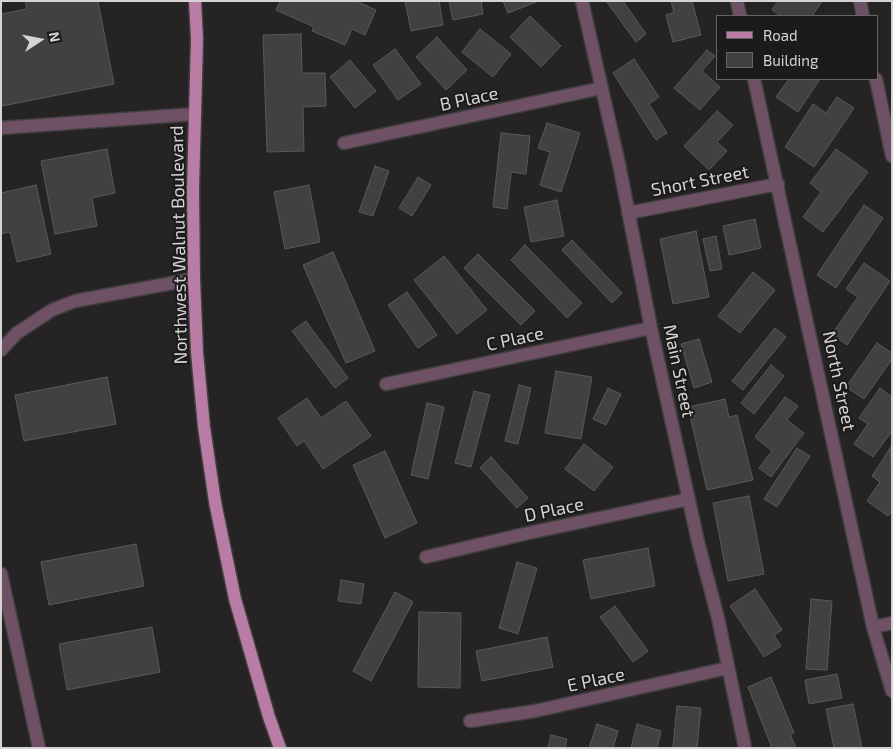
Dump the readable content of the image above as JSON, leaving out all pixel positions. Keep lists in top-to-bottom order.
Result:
{
  "streets": {
    "main road": ["Northwest Walnut Boulevard"],
    "street": [
      "B Place",
      "Short Street",
      "C Place",
      "Main Street",
      "North Street",
      "D Place",
      "E Place"
    ]
  },
  "crossings": [
    ["B Place", "Main Street"],
    ["Short Street", "Main Street"],
    ["Short Street", "North Street"],
    ["C Place", "Main Street"],
    ["Main Street", "D Place"],
    ["Main Street", "E Place"]
  ],
  "legend": ["Road", "Building"],
  "north": "right"
}
